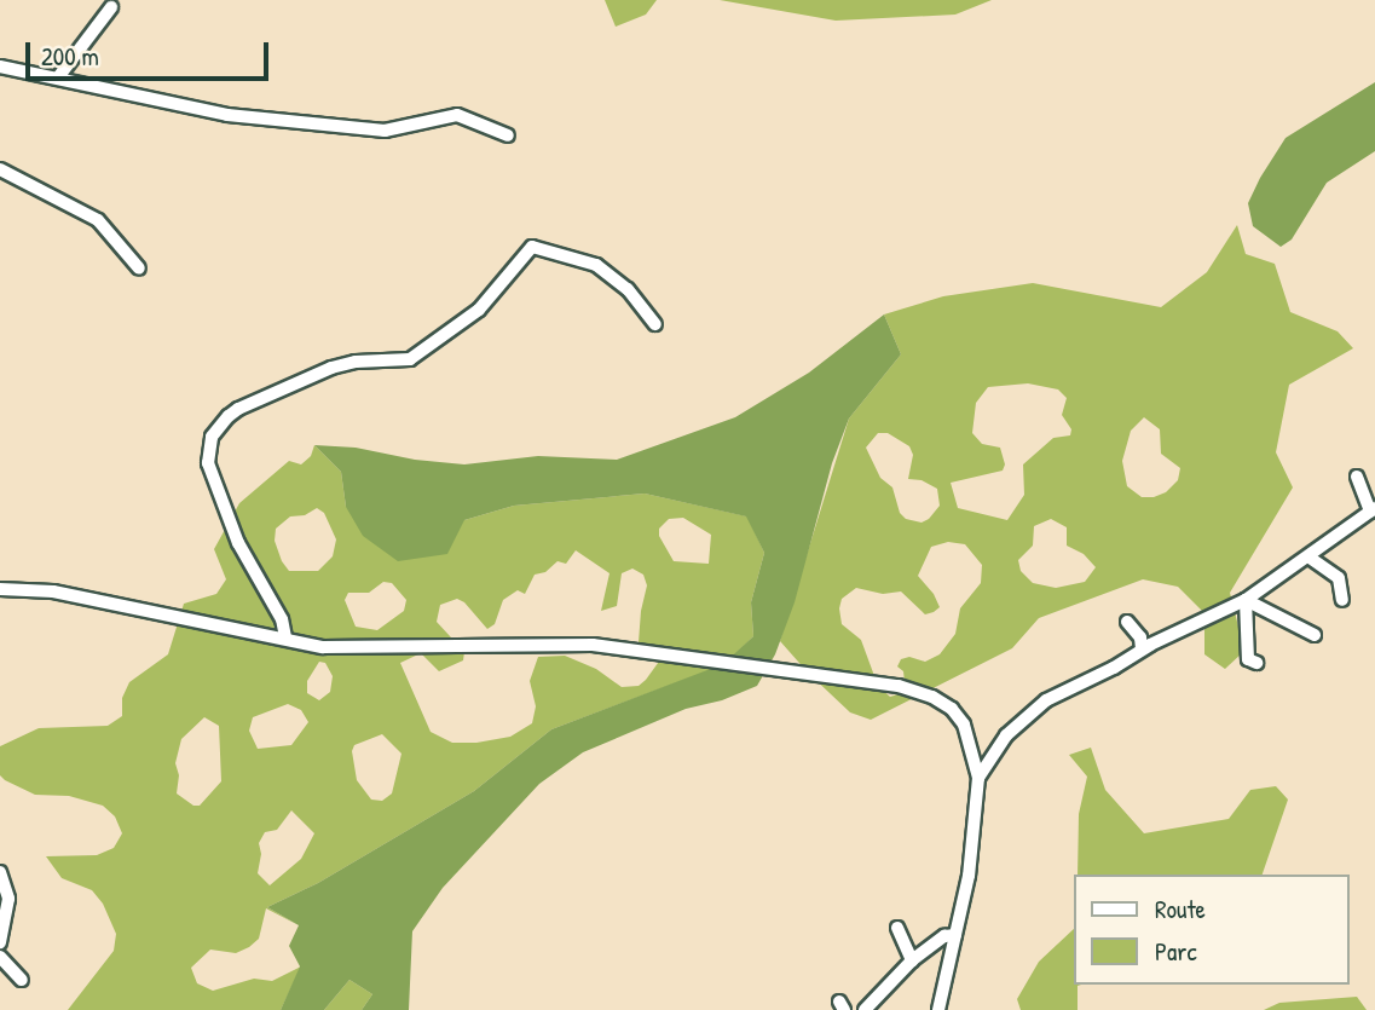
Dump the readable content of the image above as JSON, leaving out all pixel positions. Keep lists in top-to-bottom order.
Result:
{
  "legend": ["Route", "Parc"],
  "scale_bar": "200 m"
}
